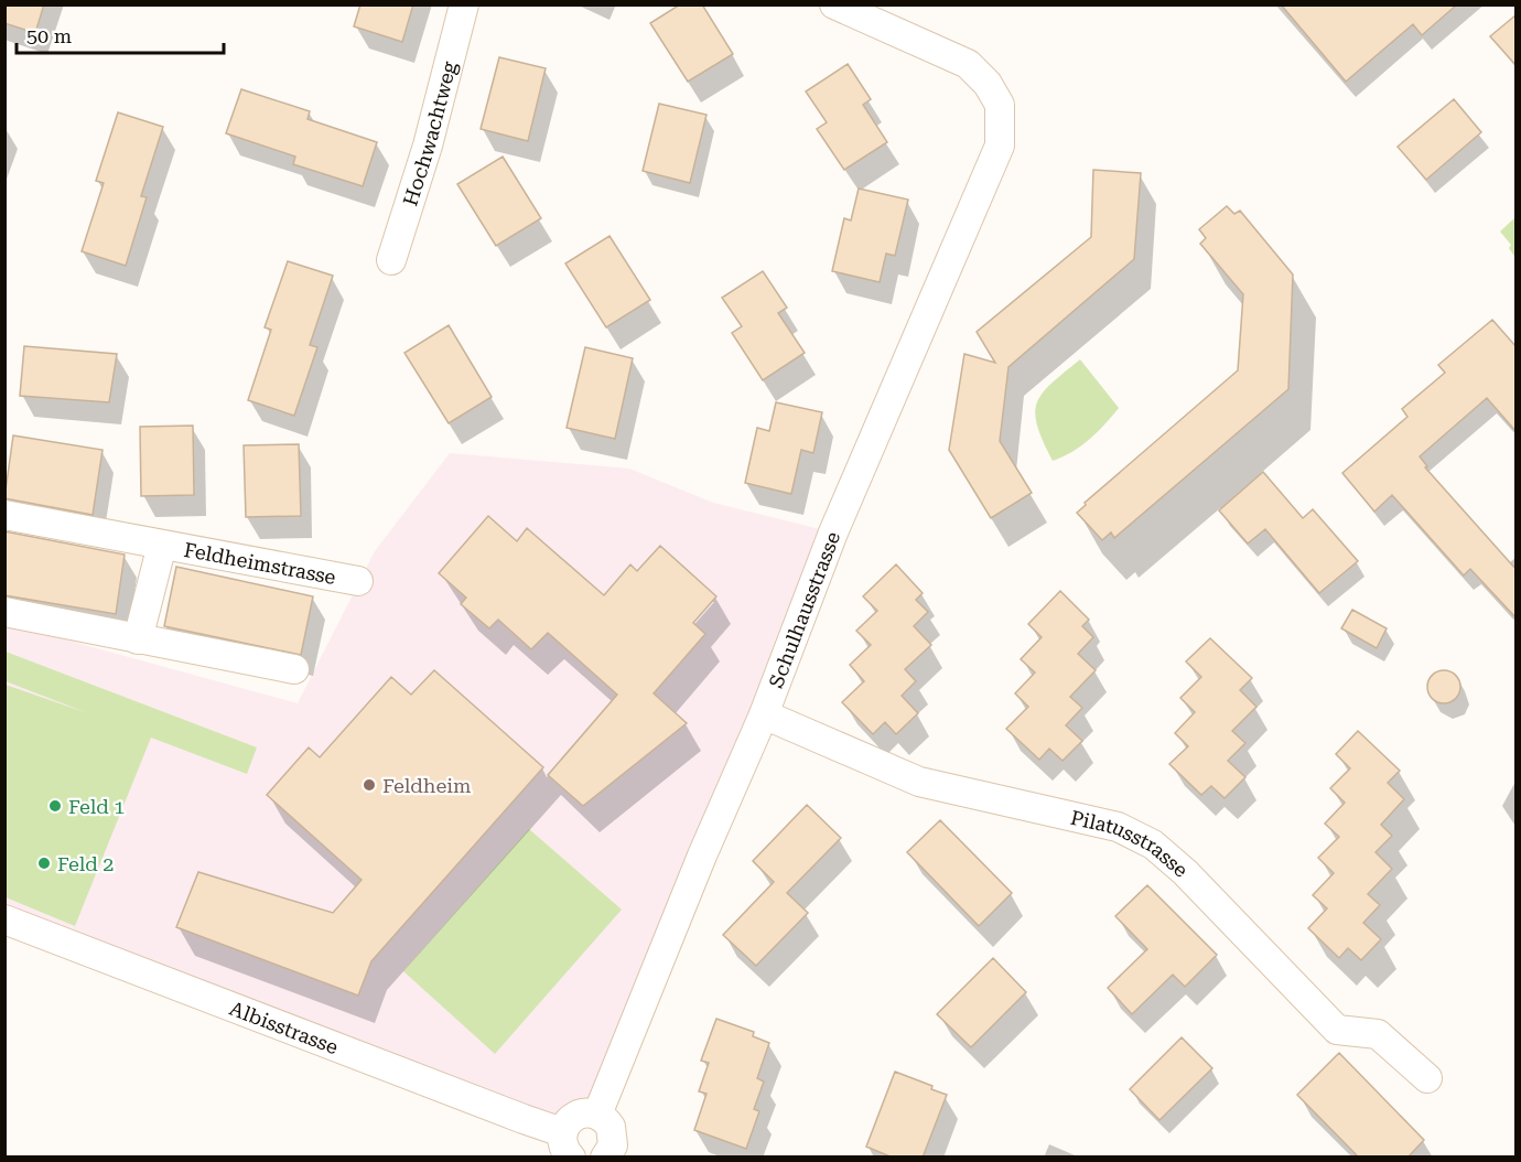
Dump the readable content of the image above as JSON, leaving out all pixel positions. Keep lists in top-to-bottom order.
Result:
{
  "streets": {
    "street": [
      "Hochwachtweg",
      "Feldheimstrasse",
      "Schulhausstrasse",
      "Pilatusstrasse",
      "Albisstrasse"
    ]
  },
  "crossings": [
    ["Schulhausstrasse", "Pilatusstrasse"],
    ["Schulhausstrasse", "Albisstrasse"]
  ],
  "places": ["Feldheim", "Feld 1", "Feld 2"],
  "scale_bar": "50 m"
}
